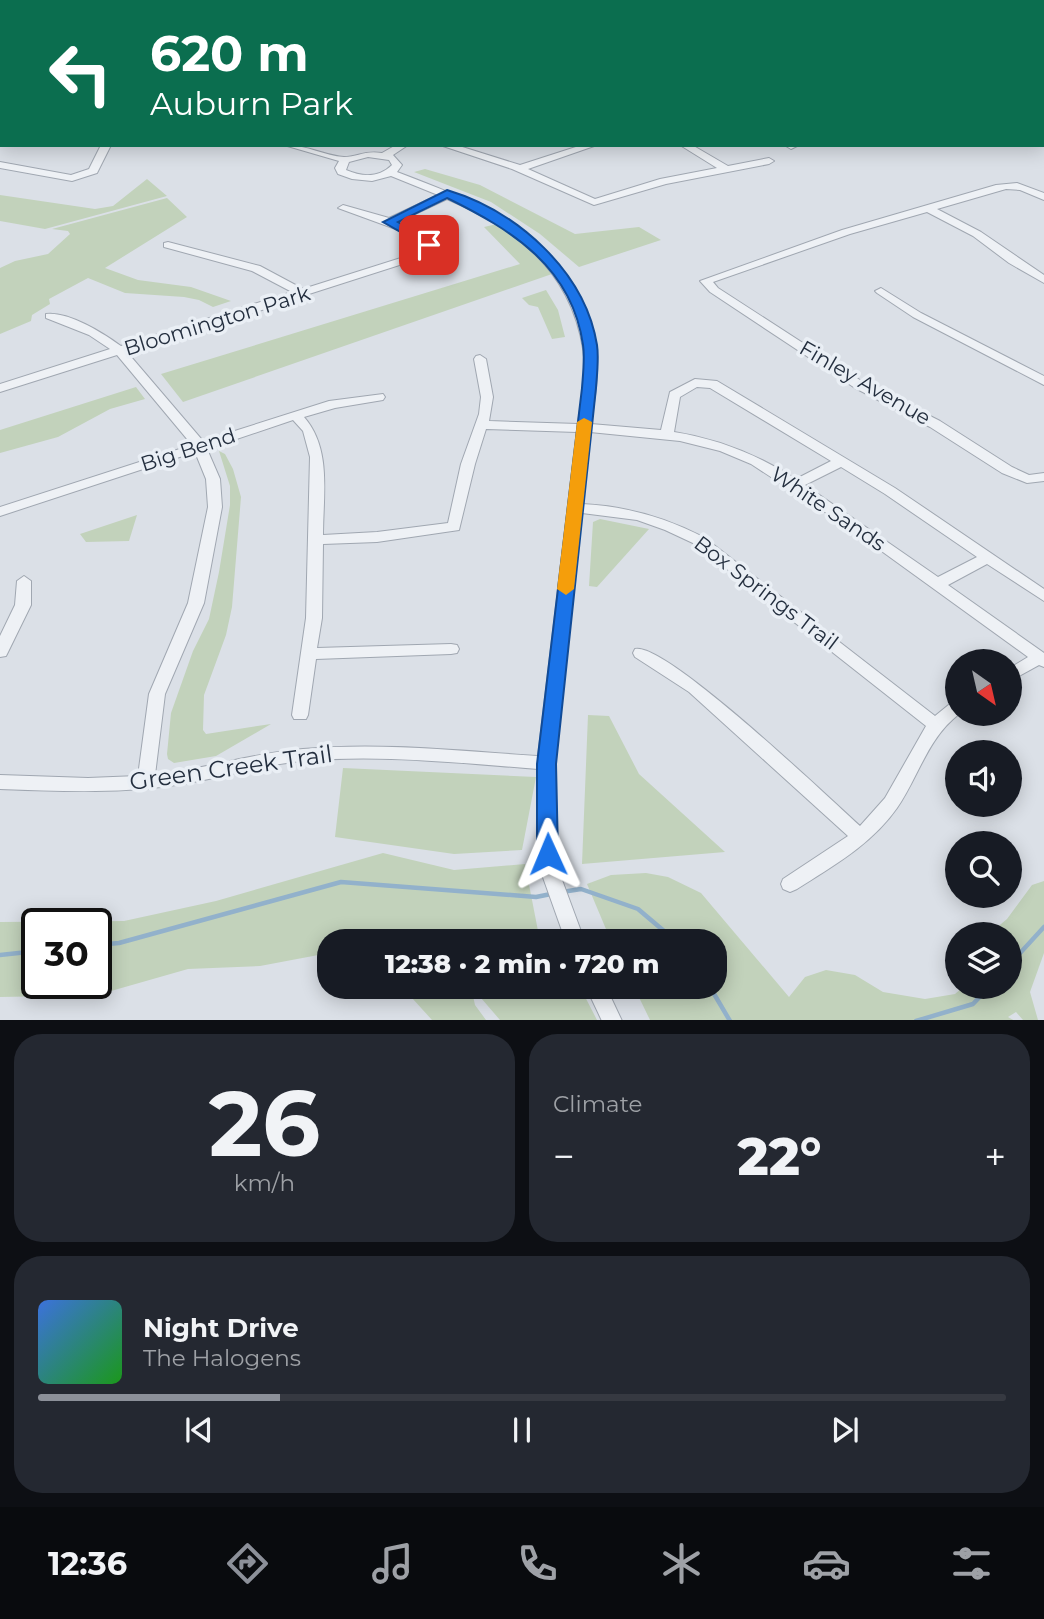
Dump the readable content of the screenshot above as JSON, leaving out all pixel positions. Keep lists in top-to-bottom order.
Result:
{
  "streets": {
    "street": [
      "Bloomington Park",
      "Finley Avenue",
      "Big Bend",
      "White Sands",
      "Box Springs Trail",
      "Green Creek Trail"
    ]
  },
  "north": "bottom right",
  "page": {
    "turn": ["620 m", "Auburn Park"],
    "limit": "30",
    "trip": "12:38 · 2 min · 720 m",
    "tile": [
      ["26", "km/h"],
      "Climate"
    ],
    "heat": ["−", "22°", "+"],
    "song": ["Night Drive", "The Halogens"],
    "tabs": "12:36"
  }
}
